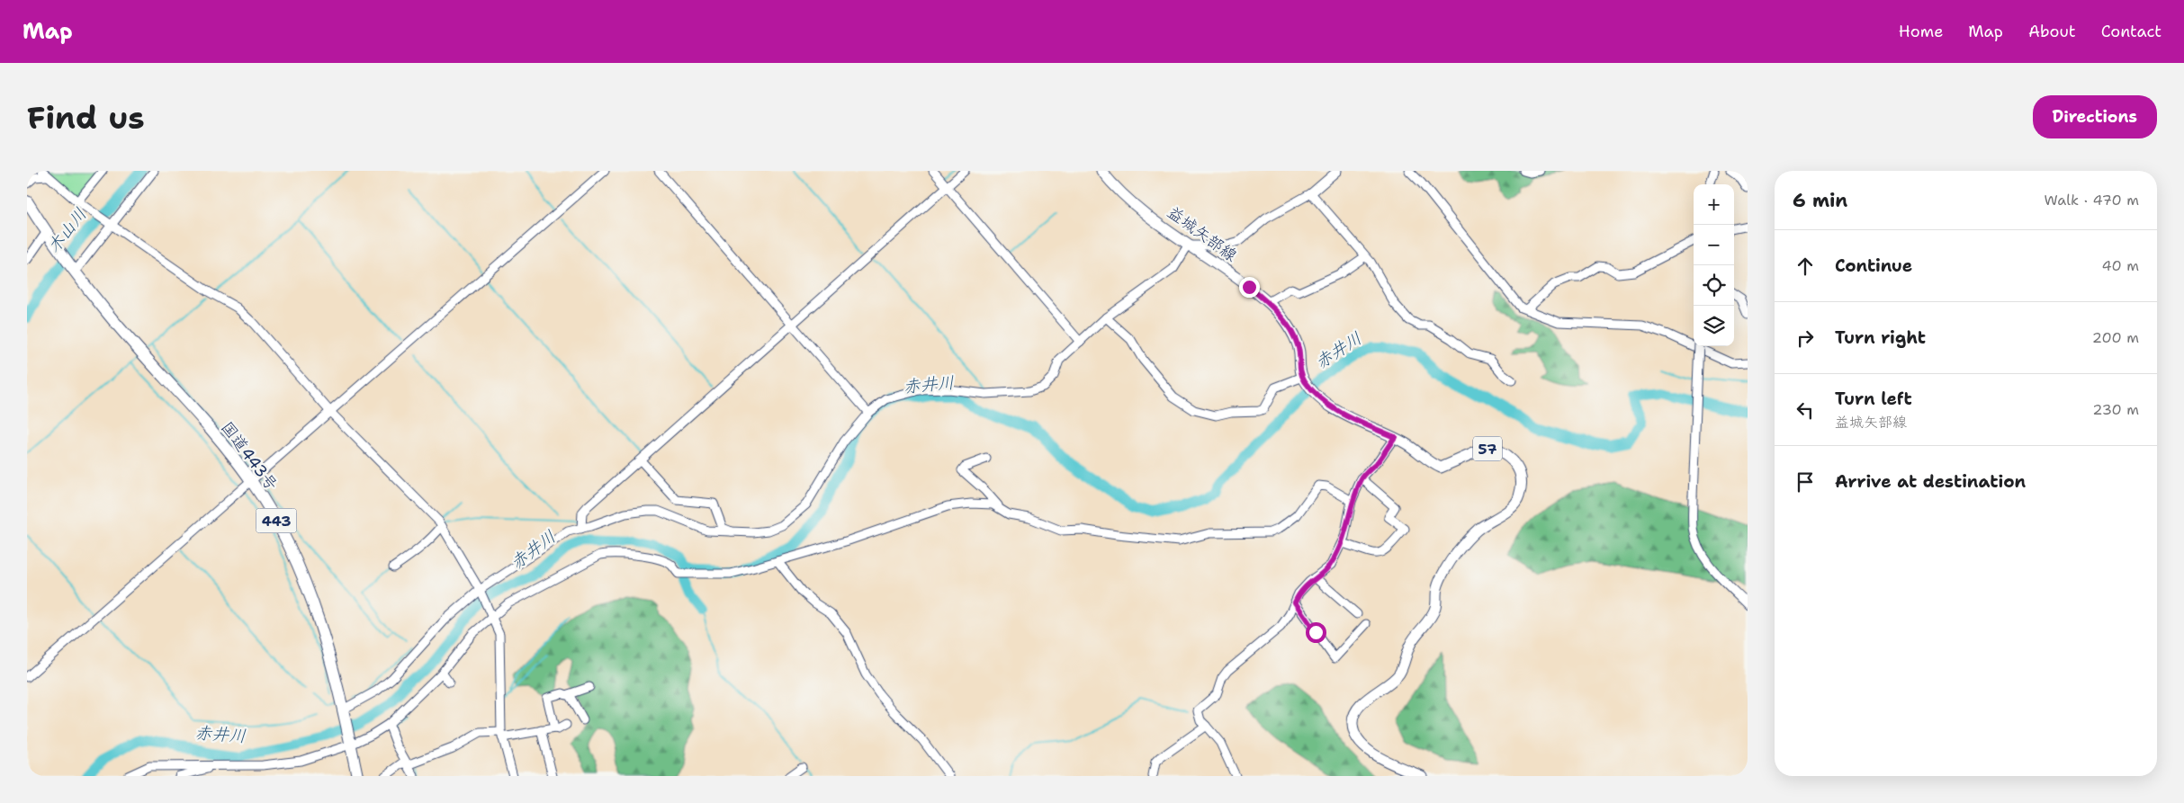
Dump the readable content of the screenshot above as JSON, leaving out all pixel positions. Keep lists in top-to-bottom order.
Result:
{
  "streets": {
    "highway": ["国道443号", "443"],
    "main road": ["益城矢部線", "57"]
  },
  "crossings": [
    ["益城矢部線", "57"]
  ],
  "water": ["木山川", "赤井川"],
  "page": {
    "header": "Map",
    "nav": [
      "Home",
      "Map",
      "About",
      "Contact"
    ],
    "buttons": "Directions",
    "title": "Find us",
    "heading": ["6 min", "Walk · 470 m"],
    "map_buttons": ["+", "−"],
    "list": [
      ["Continue", "40 m"],
      ["Turn right", "200 m"],
      ["Turn left", "益城矢部線", "230 m"],
      "Arrive at destination"
    ]
  }
}
